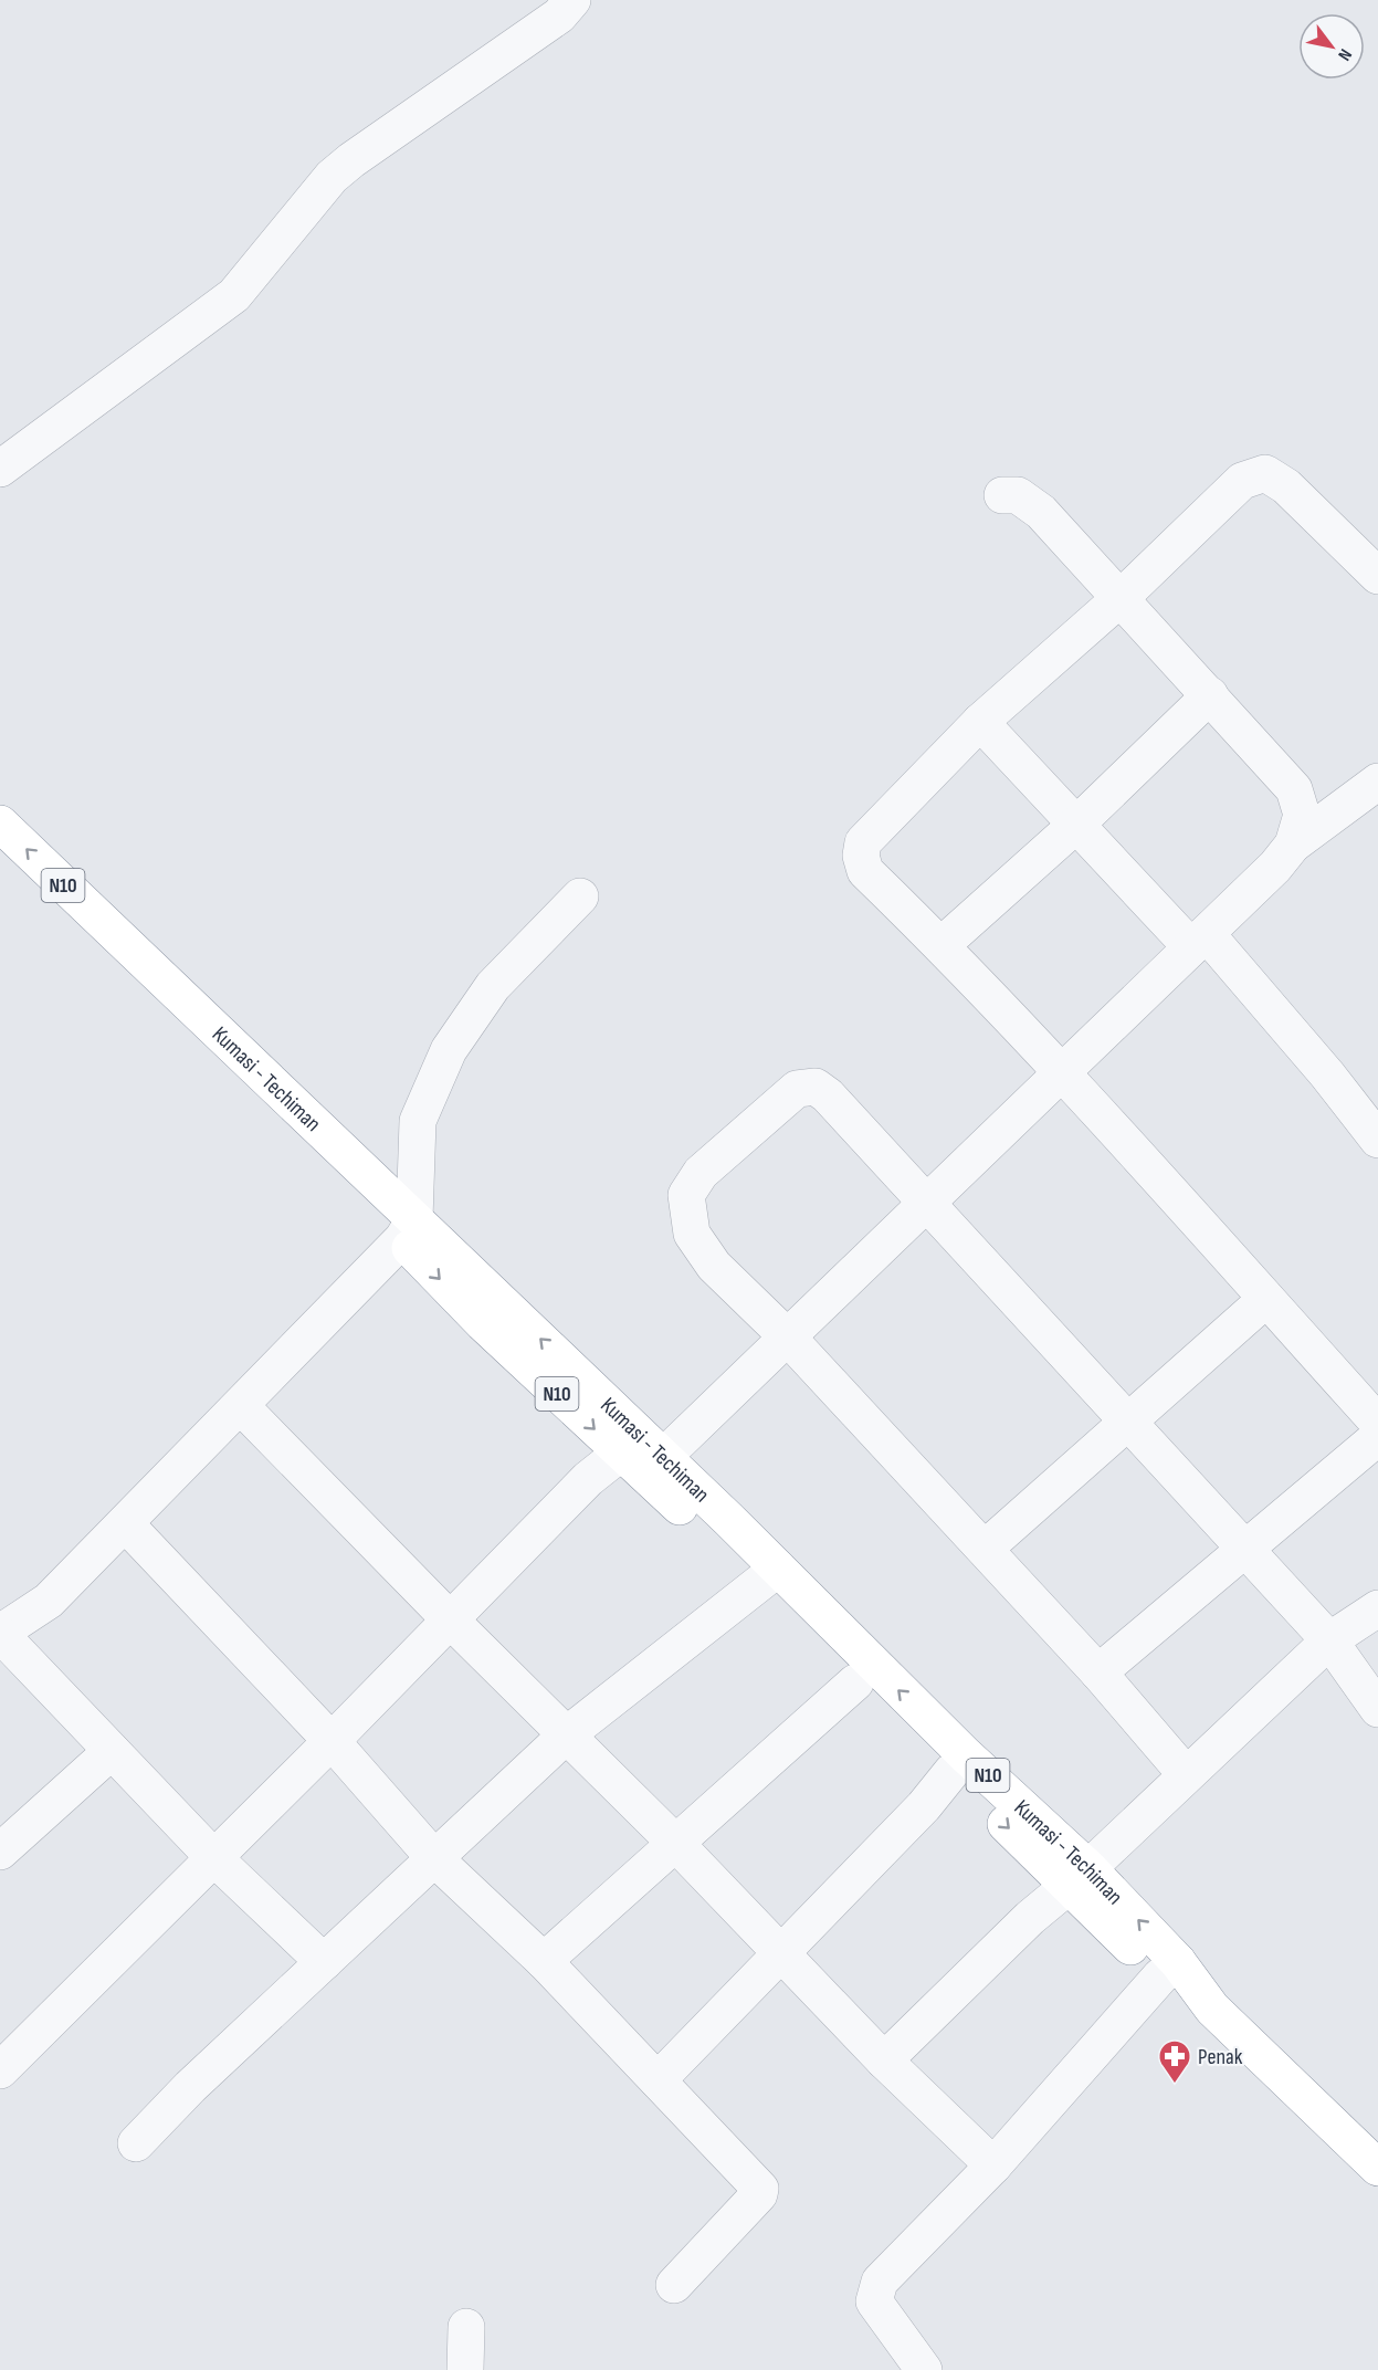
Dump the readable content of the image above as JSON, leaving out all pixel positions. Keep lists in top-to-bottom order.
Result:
{
  "streets": {
    "highway": ["N10", "Kumasi - Techiman"]
  },
  "places": {
    "pharmacy": ["Penak"]
  },
  "north": "bottom right"
}
